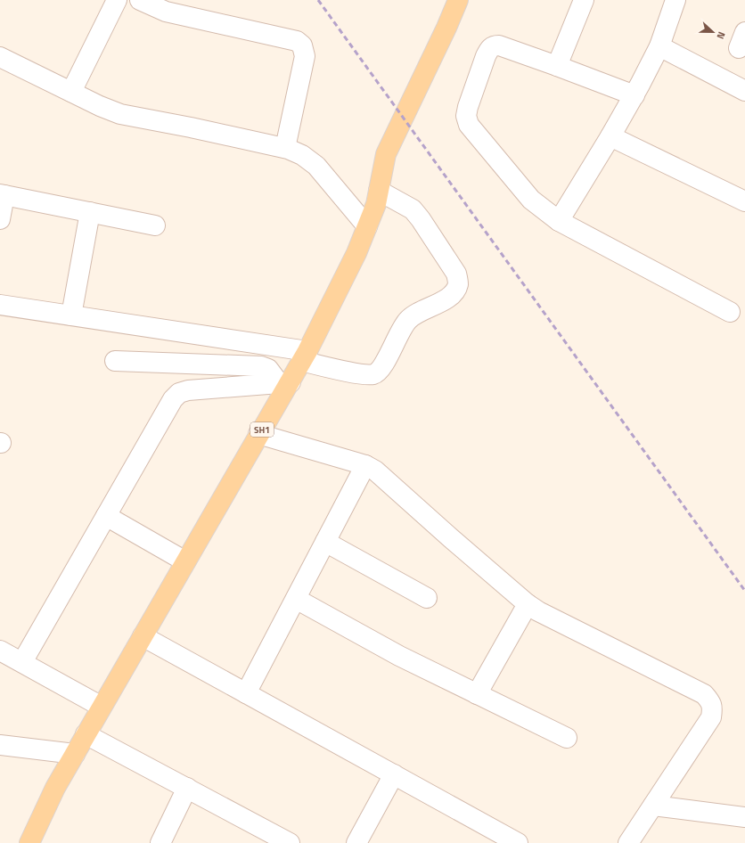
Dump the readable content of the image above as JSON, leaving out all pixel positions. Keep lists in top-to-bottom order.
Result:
{
  "streets": {
    "main road": ["SH1"]
  },
  "north": "right"
}
